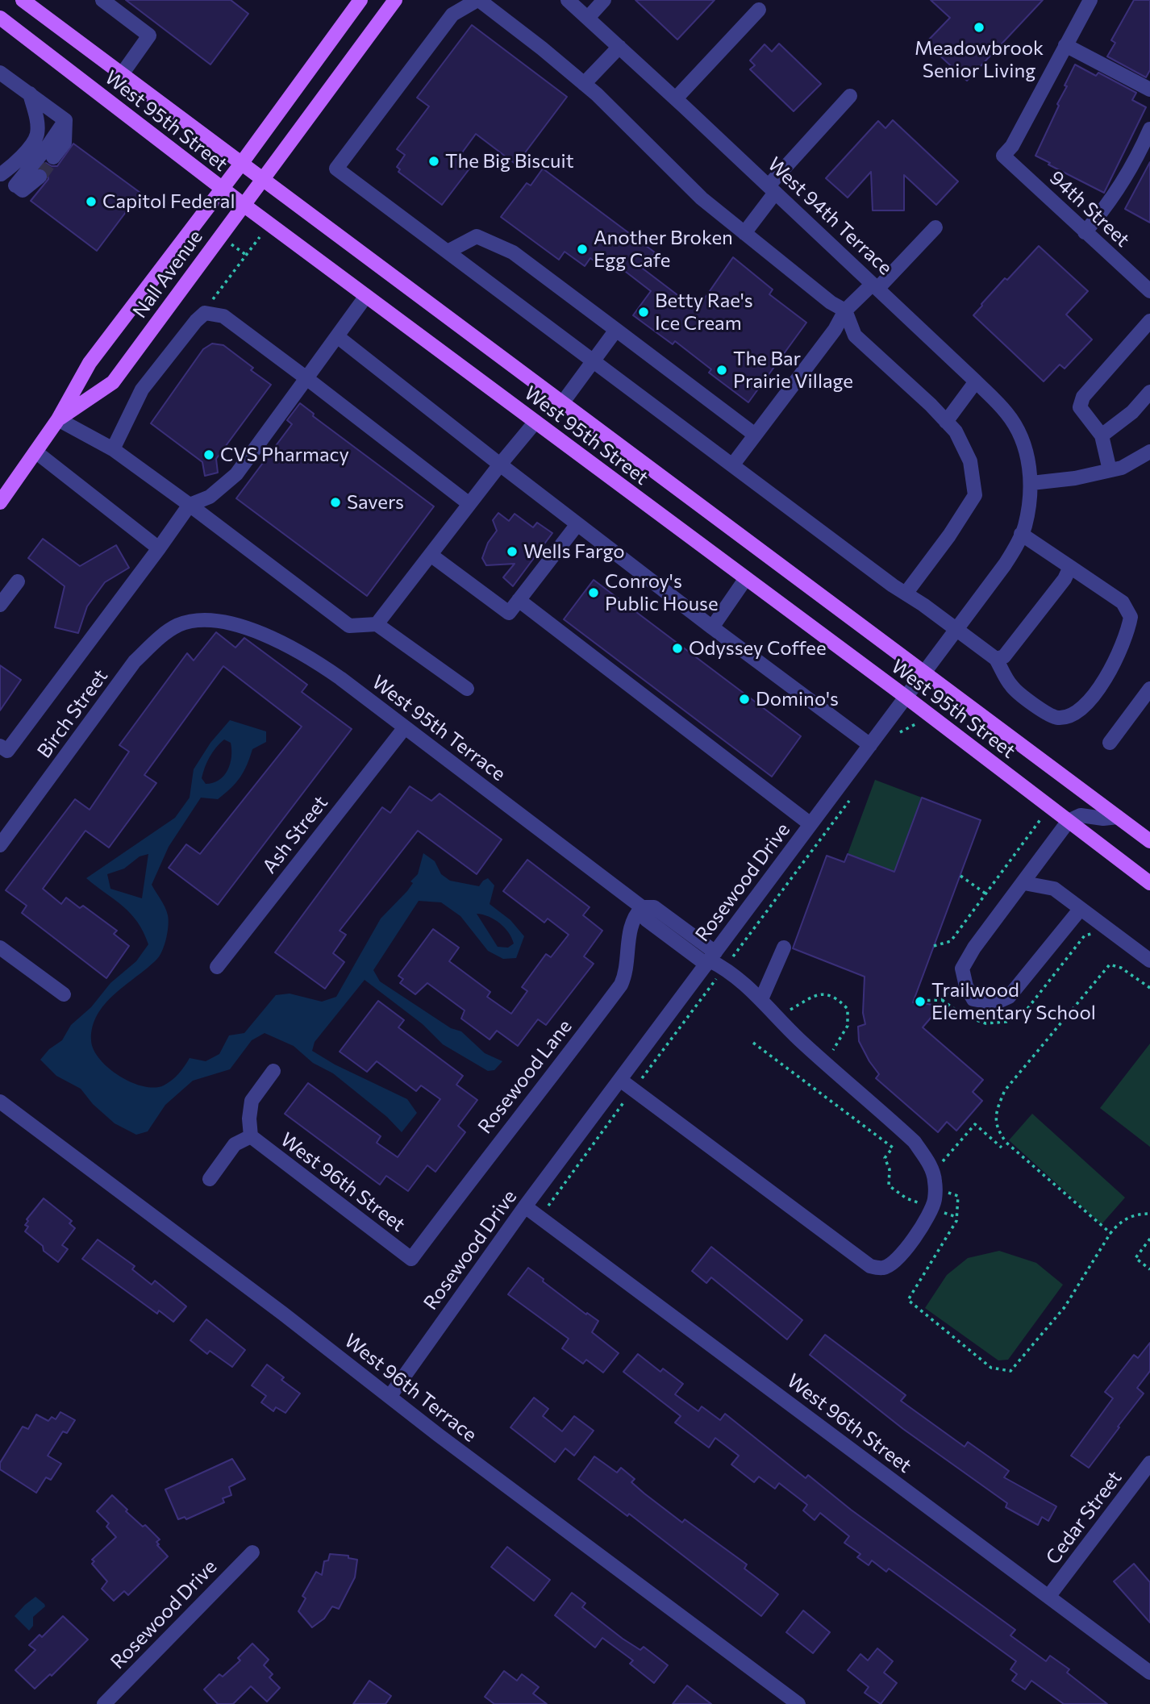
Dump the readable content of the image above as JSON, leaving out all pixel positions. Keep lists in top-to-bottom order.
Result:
{
  "streets": {
    "main road": ["West 95th Street", "Nall Avenue"],
    "street": [
      "94th Street",
      "West 94th Terrace",
      "Birch Street",
      "West 95th Terrace",
      "Ash Street",
      "Rosewood Drive",
      "Rosewood Lane",
      "West 96th Street",
      "West 96th Terrace",
      "Cedar Street"
    ]
  },
  "crossings": [
    ["West 95th Street", "Nall Avenue"],
    ["West 95th Street", "Rosewood Drive"],
    ["West 94th Terrace", "Rosewood Drive"],
    ["Birch Street", "West 95th Terrace"],
    ["West 95th Terrace", "Ash Street"],
    ["West 95th Terrace", "Rosewood Drive"],
    ["West 95th Terrace", "Rosewood Lane"],
    ["Rosewood Drive", "West 96th Street"],
    ["Rosewood Drive", "West 96th Terrace"],
    ["Rosewood Lane", "West 96th Street"],
    ["West 96th Street", "Cedar Street"]
  ],
  "places": [
    "Meadowbrook Senior Living",
    "The Big Biscuit",
    "Capitol Federal",
    "Another Broken Egg Cafe",
    "Betty Rae's Ice Cream",
    "The Bar Prairie Village",
    "CVS Pharmacy",
    "Savers",
    "Wells Fargo",
    "Conroy's Public House",
    "Odyssey Coffee",
    "Domino's",
    "Trailwood Elementary School"
  ]
}
